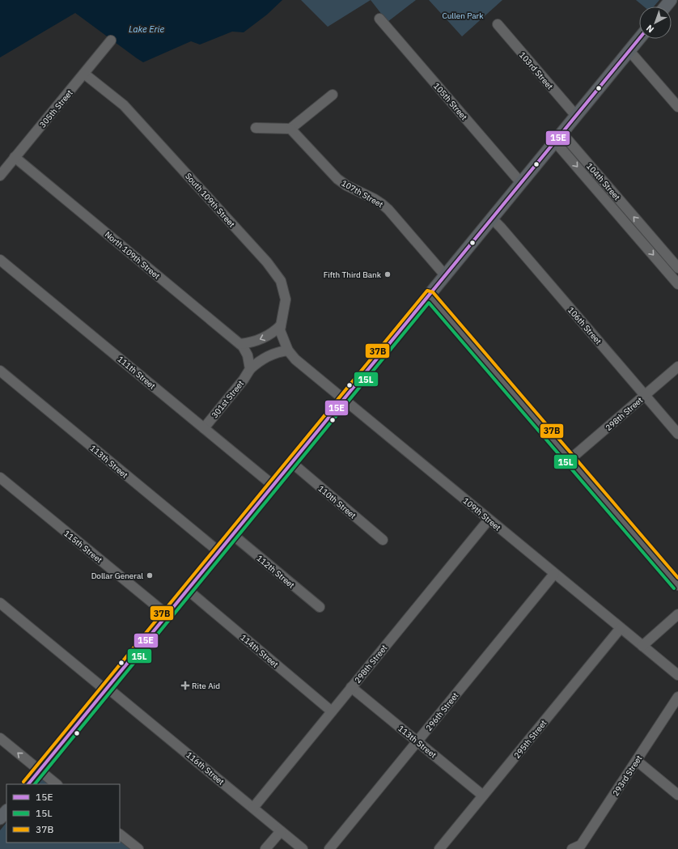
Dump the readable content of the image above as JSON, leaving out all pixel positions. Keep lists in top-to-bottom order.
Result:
{
  "streets": {
    "street": [
      "103rd Street",
      "105th Street",
      "305th Street",
      "104th Street",
      "107th Street",
      "South 109th Street",
      "North 109th Street",
      "106th Street",
      "111th Street",
      "301st Street",
      "298th Street",
      "113th Street",
      "110th Street",
      "109th Street",
      "115th Street",
      "112th Street",
      "114th Street",
      "296th Street",
      "295th Street",
      "116th Street",
      "293rd Street"
    ]
  },
  "crossings": [
    ["305th Street", "South 109th Street"],
    ["305th Street", "North 109th Street"],
    ["South 109th Street", "301st Street"],
    ["South 109th Street", "109th Street"],
    ["North 109th Street", "301st Street"],
    ["106th Street", "298th Street"],
    ["111th Street", "301st Street"],
    ["301st Street", "109th Street"],
    ["298th Street", "113th Street"],
    ["298th Street", "109th Street"],
    ["298th Street", "114th Street"],
    ["298th Street", "116th Street"],
    ["113th Street", "296th Street"],
    ["113th Street", "295th Street"],
    ["109th Street", "296th Street"],
    ["109th Street", "295th Street"]
  ],
  "water": ["Lake Erie"],
  "parks": ["Cullen Park"],
  "places": {
    "other": ["Fifth Third Bank", "Dollar General"],
    "health": ["Rite Aid"]
  },
  "lines": ["transit line 15E", "transit line 37B", "transit line 15L"],
  "legend": ["15E", "15L", "37B"],
  "north": "bottom left"
}
